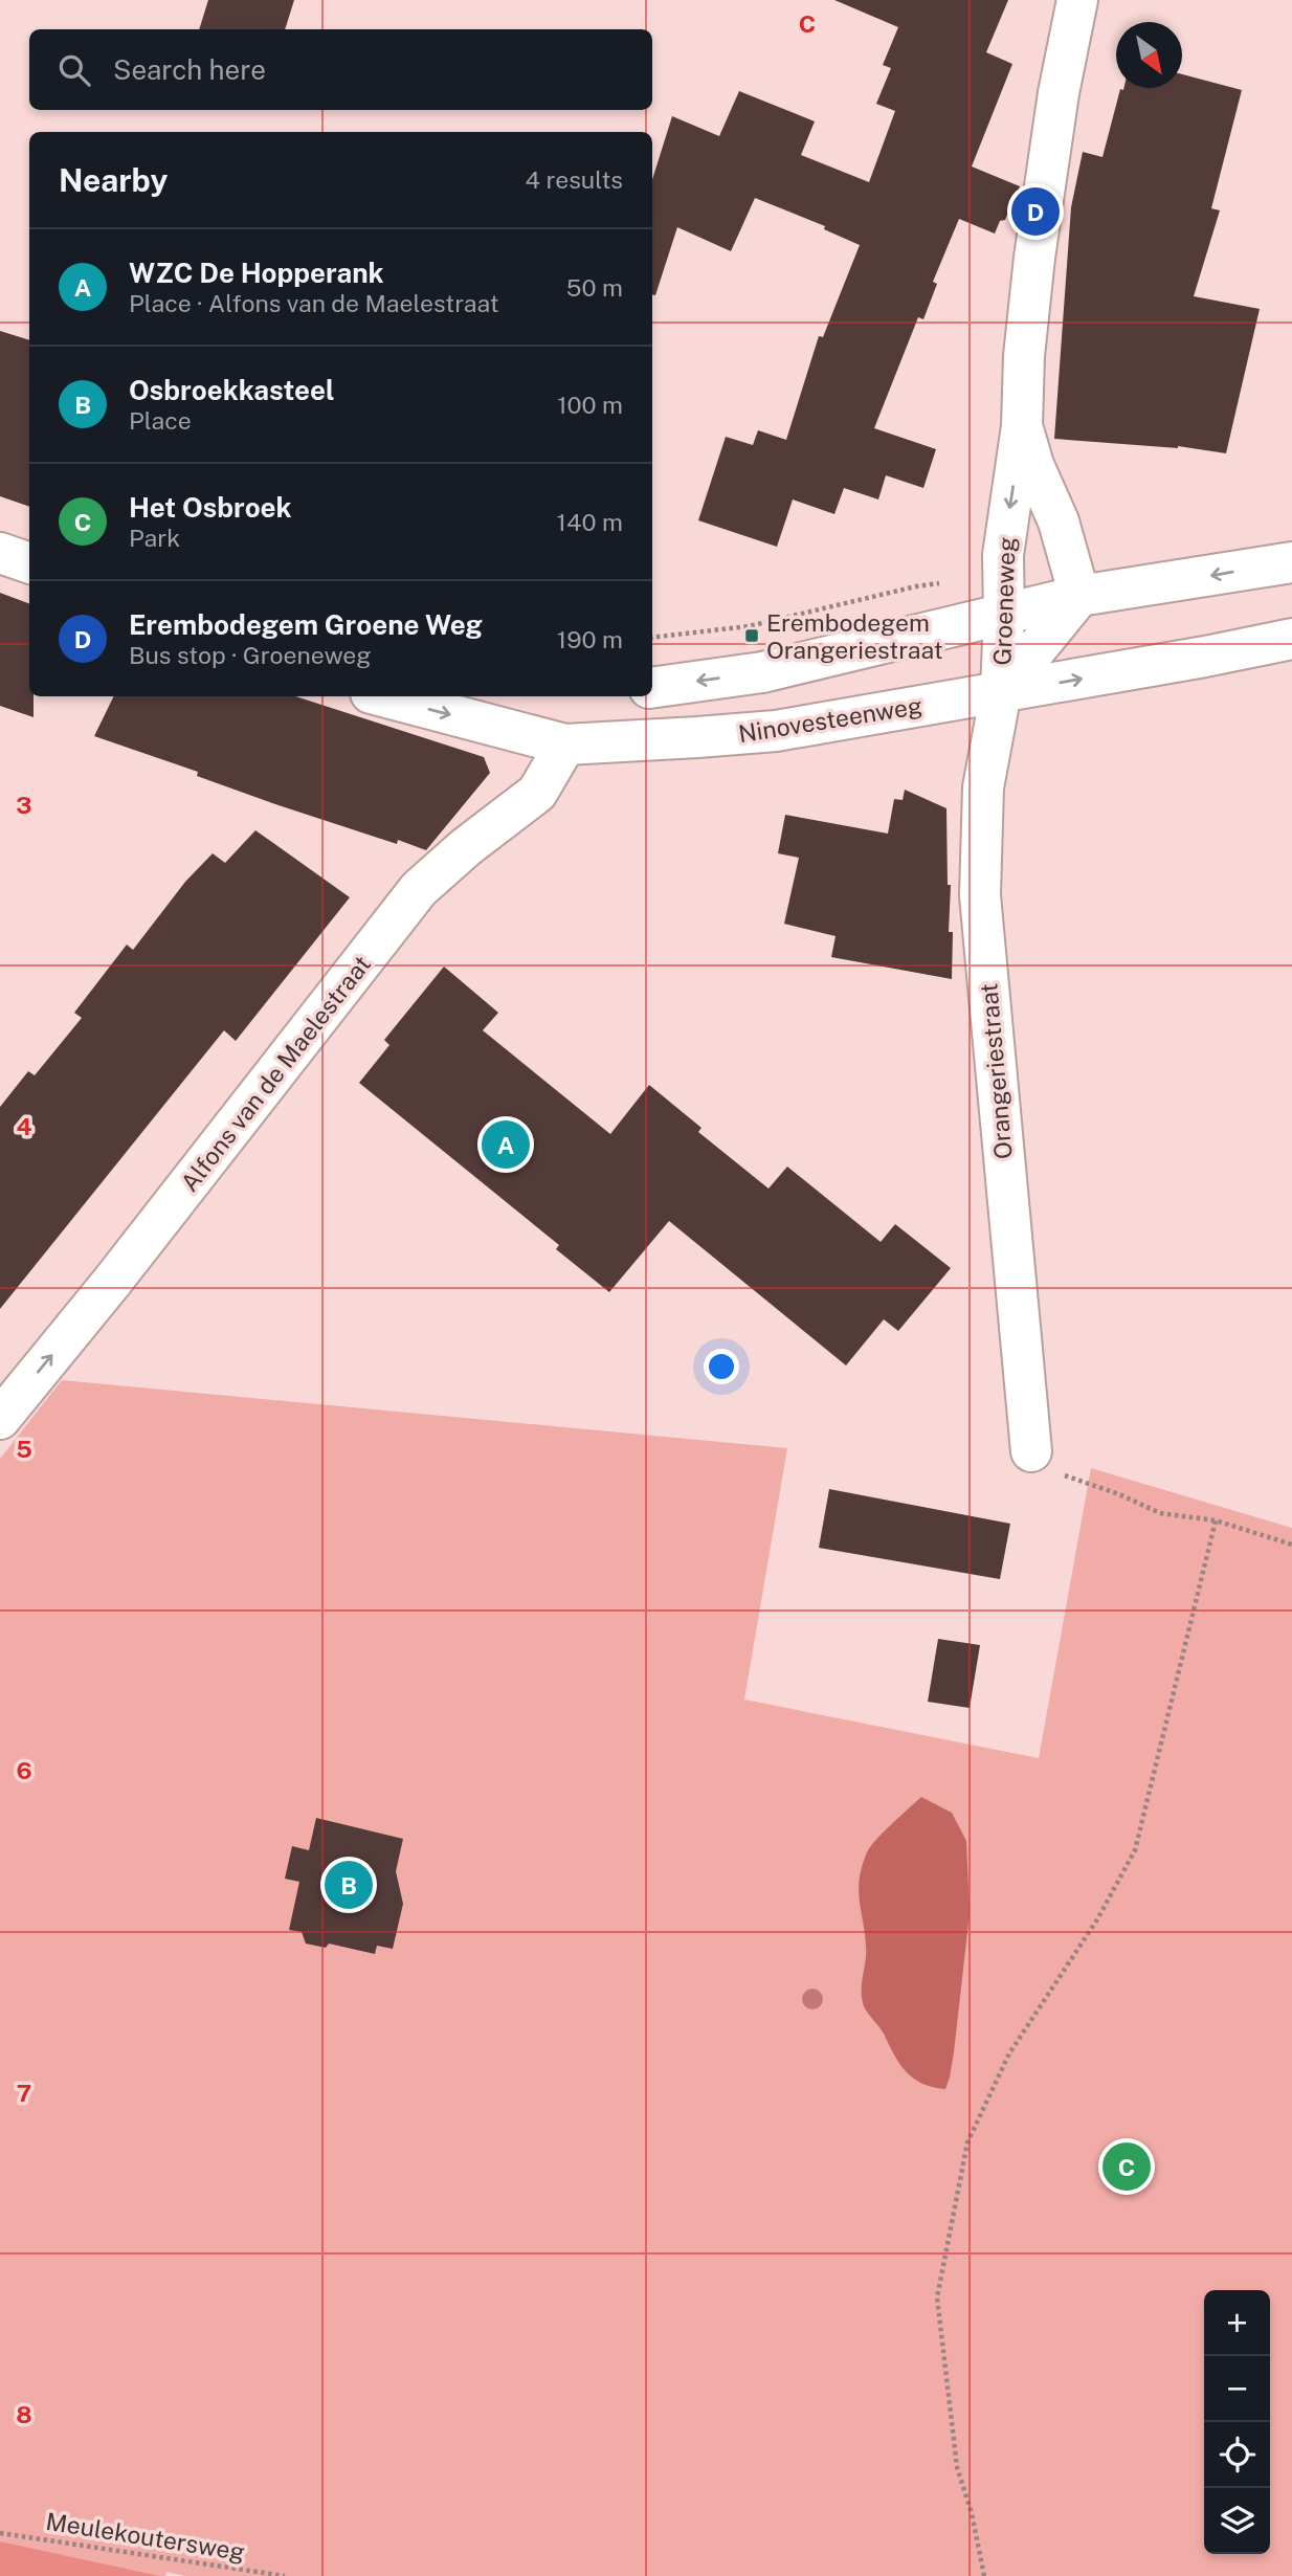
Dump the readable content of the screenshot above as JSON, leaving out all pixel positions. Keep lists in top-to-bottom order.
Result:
{
  "streets": {
    "street": [
      "Groeneweg",
      "Ninovesteenweg",
      "Orangeriestraat",
      "Alfons van de Maelestraat"
    ],
    "path": ["Meulekoutersweg"]
  },
  "crossings": [
    ["Groeneweg", "Ninovesteenweg"],
    ["Groeneweg", "Orangeriestraat"],
    ["Ninovesteenweg", "Orangeriestraat"],
    ["Ninovesteenweg", "Alfons van de Maelestraat"]
  ],
  "one_way": ["Alfons van de Maelestraat"],
  "places": {
    "transit": ["Erembodegem Orangeriestraat"]
  },
  "north": "bottom right",
  "page": {
    "search": "Search here",
    "heading": ["Nearby", "4 results"],
    "pins": [
      "D",
      "A",
      "B",
      "C"
    ],
    "list": [
      {
        "mark": "A",
        "name": "WZC De Hopperank",
        "note": "Place · Alfons van de Maelestraat",
        "value": "50 m"
      },
      {
        "mark": "B",
        "name": "Osbroekkasteel",
        "note": "Place",
        "value": "100 m"
      },
      {
        "mark": "C",
        "name": "Het Osbroek",
        "note": "Park",
        "value": "140 m"
      },
      {
        "mark": "D",
        "name": "Erembodegem Groene Weg",
        "note": "Bus stop · Groeneweg",
        "value": "190 m"
      }
    ],
    "map_buttons": ["+", "−"]
  },
  "grid": {
    "columns": ["C"],
    "rows": [
      "3",
      "4",
      "5",
      "6",
      "7",
      "8"
    ]
  }
}
